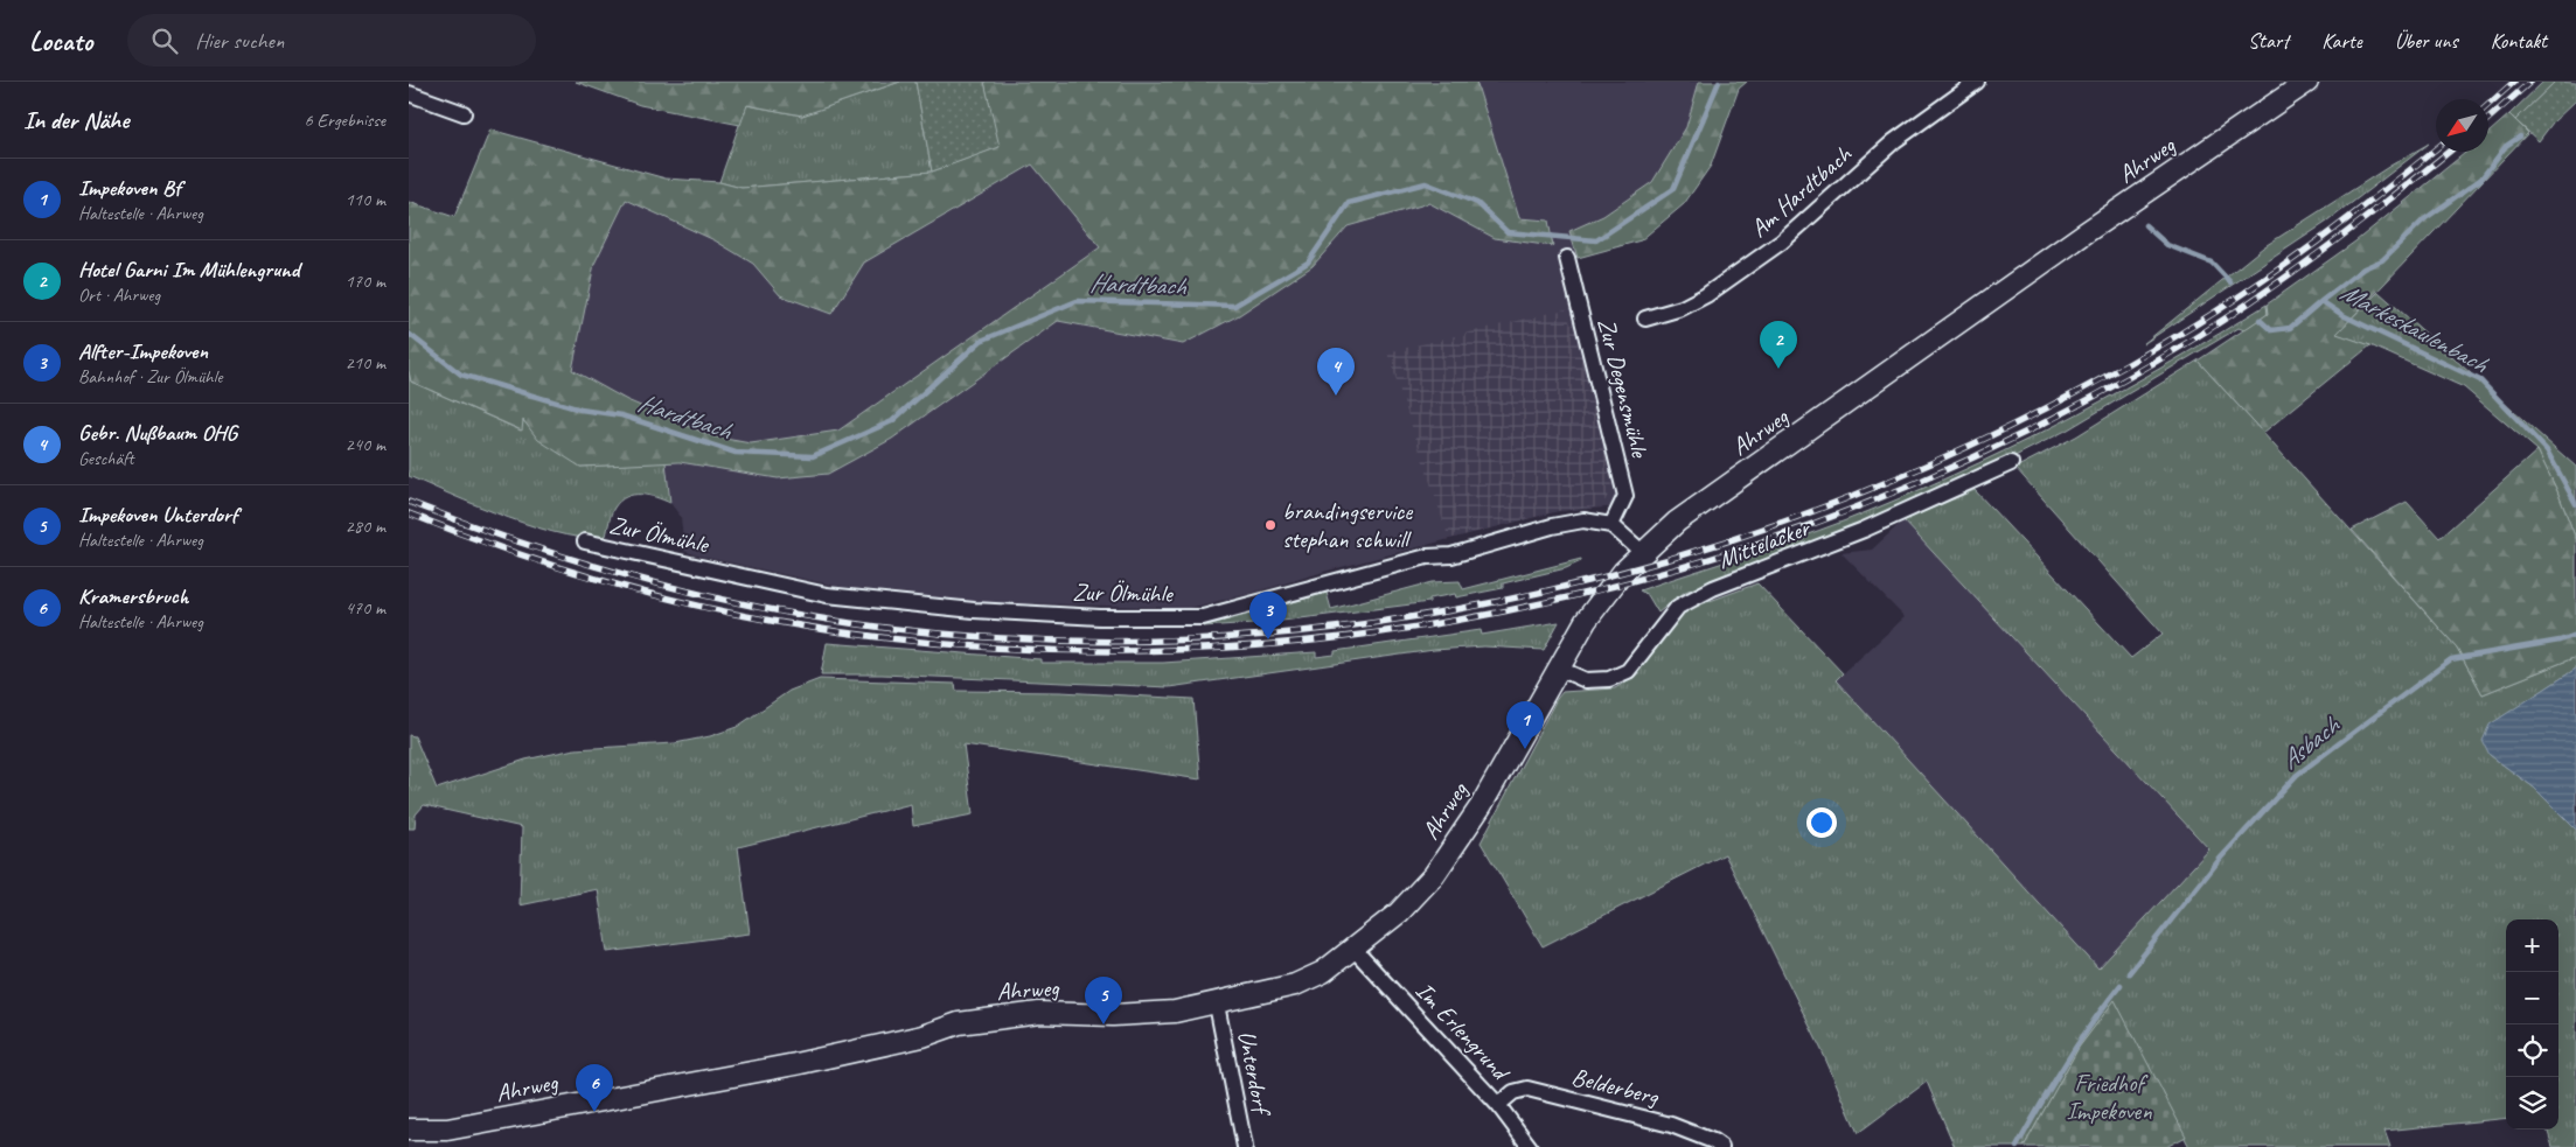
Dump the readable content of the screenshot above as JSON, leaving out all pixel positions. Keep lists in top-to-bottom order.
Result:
{
  "streets": {
    "street": [
      "Ahrweg",
      "Am Hardtbach",
      "Zur Degensmühle",
      "Zur Ölmühle",
      "Mittelacker",
      "Im Erlengrund",
      "Unterdorf",
      "Belderberg"
    ]
  },
  "crossings": [
    ["Ahrweg", "Mittelacker"],
    ["Ahrweg", "Im Erlengrund"],
    ["Ahrweg", "Unterdorf"],
    ["Zur Degensmühle", "Zur Ölmühle"],
    ["Im Erlengrund", "Belderberg"]
  ],
  "water": ["Hardtbach", "Markeskaulenbach", "Asbach"],
  "parks": ["Friedhof Impekoven"],
  "places": ["brandingservice stephan schwill"],
  "north": "bottom left",
  "page": {
    "header": "Locato",
    "search": "Hier suchen",
    "nav": [
      "Start",
      "Karte",
      "Über uns",
      "Kontakt"
    ],
    "heading": ["In der Nähe", "6 Ergebnisse"],
    "list": [
      {
        "mark": "1",
        "name": "Impekoven Bf",
        "note": "Haltestelle · Ahrweg",
        "value": "110 m"
      },
      {
        "mark": "2",
        "name": "Hotel Garni Im Mühlengrund",
        "note": "Ort · Ahrweg",
        "value": "170 m"
      },
      {
        "mark": "3",
        "name": "Alfter-Impekoven",
        "note": "Bahnhof · Zur Ölmühle",
        "value": "210 m"
      },
      {
        "mark": "4",
        "name": "Gebr. Nußbaum OHG",
        "note": "Geschäft",
        "value": "240 m"
      },
      {
        "mark": "5",
        "name": "Impekoven Unterdorf",
        "note": "Haltestelle · Ahrweg",
        "value": "280 m"
      },
      {
        "mark": "6",
        "name": "Kramersbruch",
        "note": "Haltestelle · Ahrweg",
        "value": "470 m"
      }
    ],
    "pins": [
      "2",
      "4",
      "3",
      "1",
      "5",
      "6"
    ],
    "map_buttons": ["+", "−"]
  }
}
